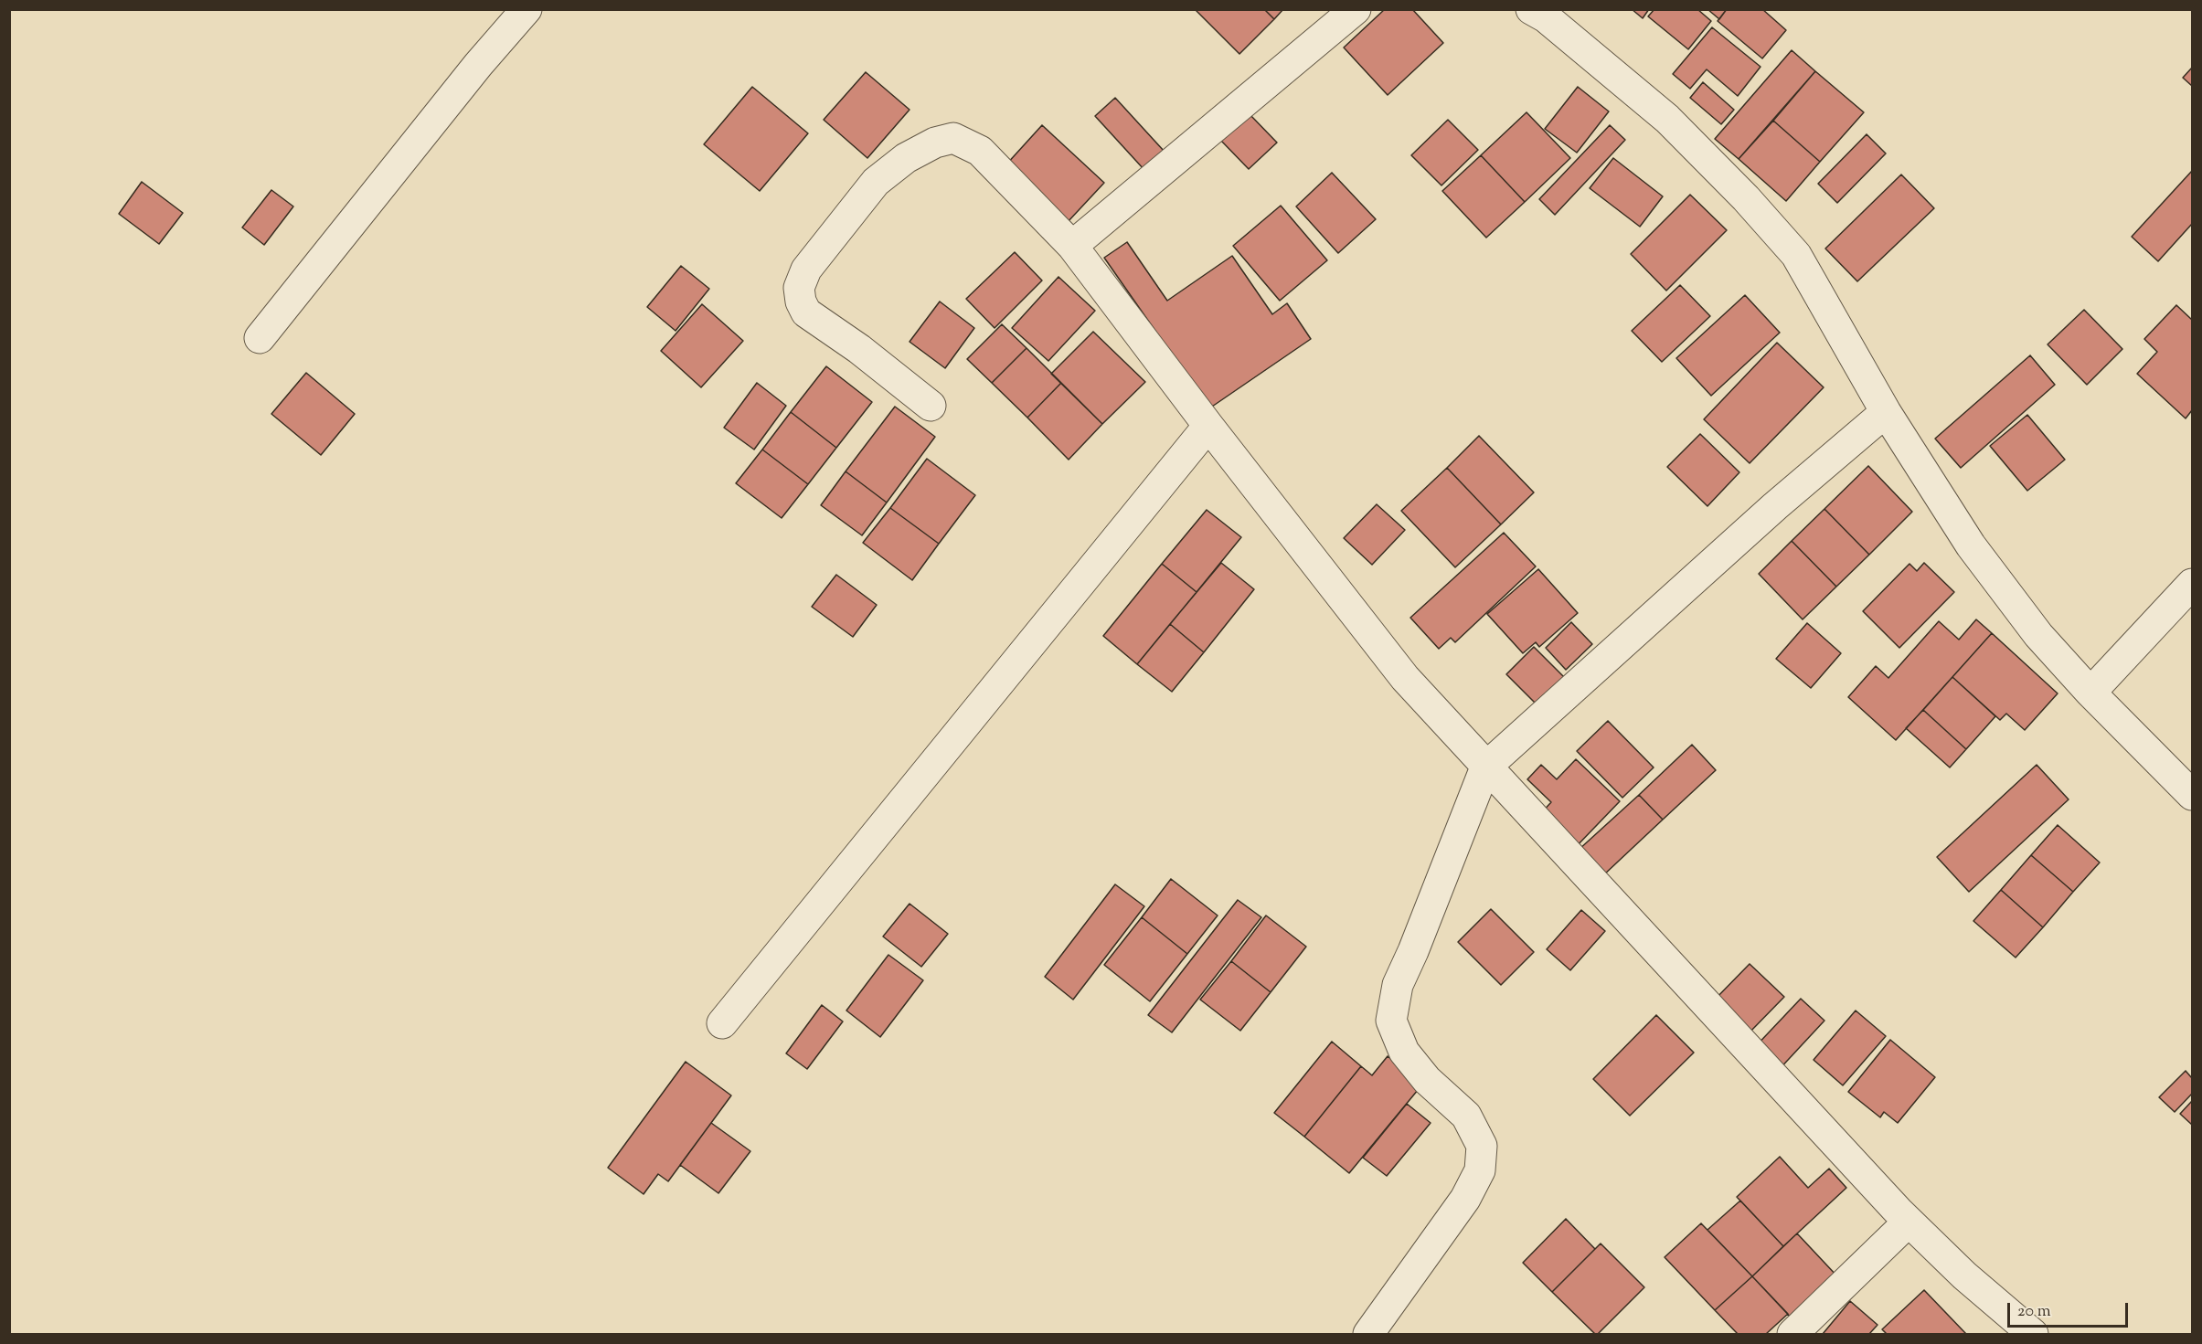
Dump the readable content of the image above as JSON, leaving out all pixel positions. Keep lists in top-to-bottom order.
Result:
{
  "scale_bar": "20 m"
}
